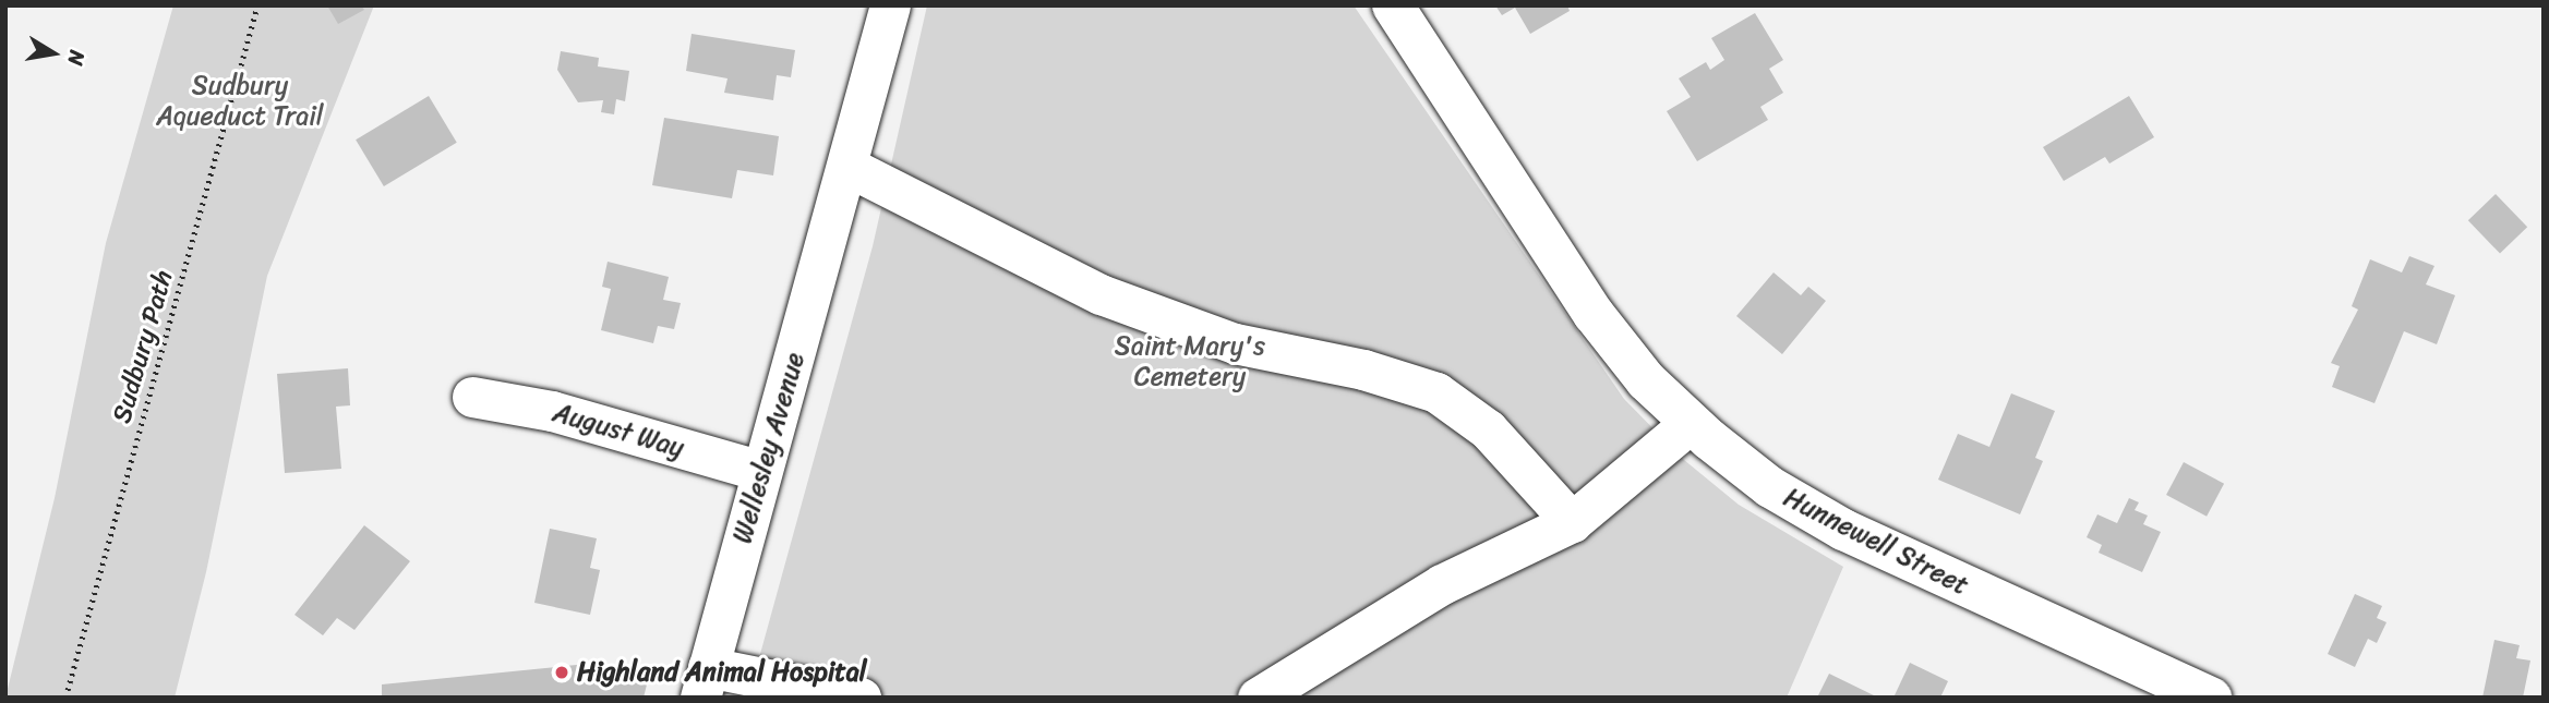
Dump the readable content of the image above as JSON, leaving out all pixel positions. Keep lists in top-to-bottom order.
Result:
{
  "streets": {
    "main road": ["Hunnewell Street"],
    "street": ["August Way", "Wellesley Avenue"],
    "path": ["Sudbury Path"]
  },
  "crossings": [
    ["August Way", "Wellesley Avenue"]
  ],
  "parks": ["Sudbury Aqueduct Trail", "Saint Mary's Cemetery"],
  "places": ["Highland Animal Hospital"],
  "north": "right"
}
